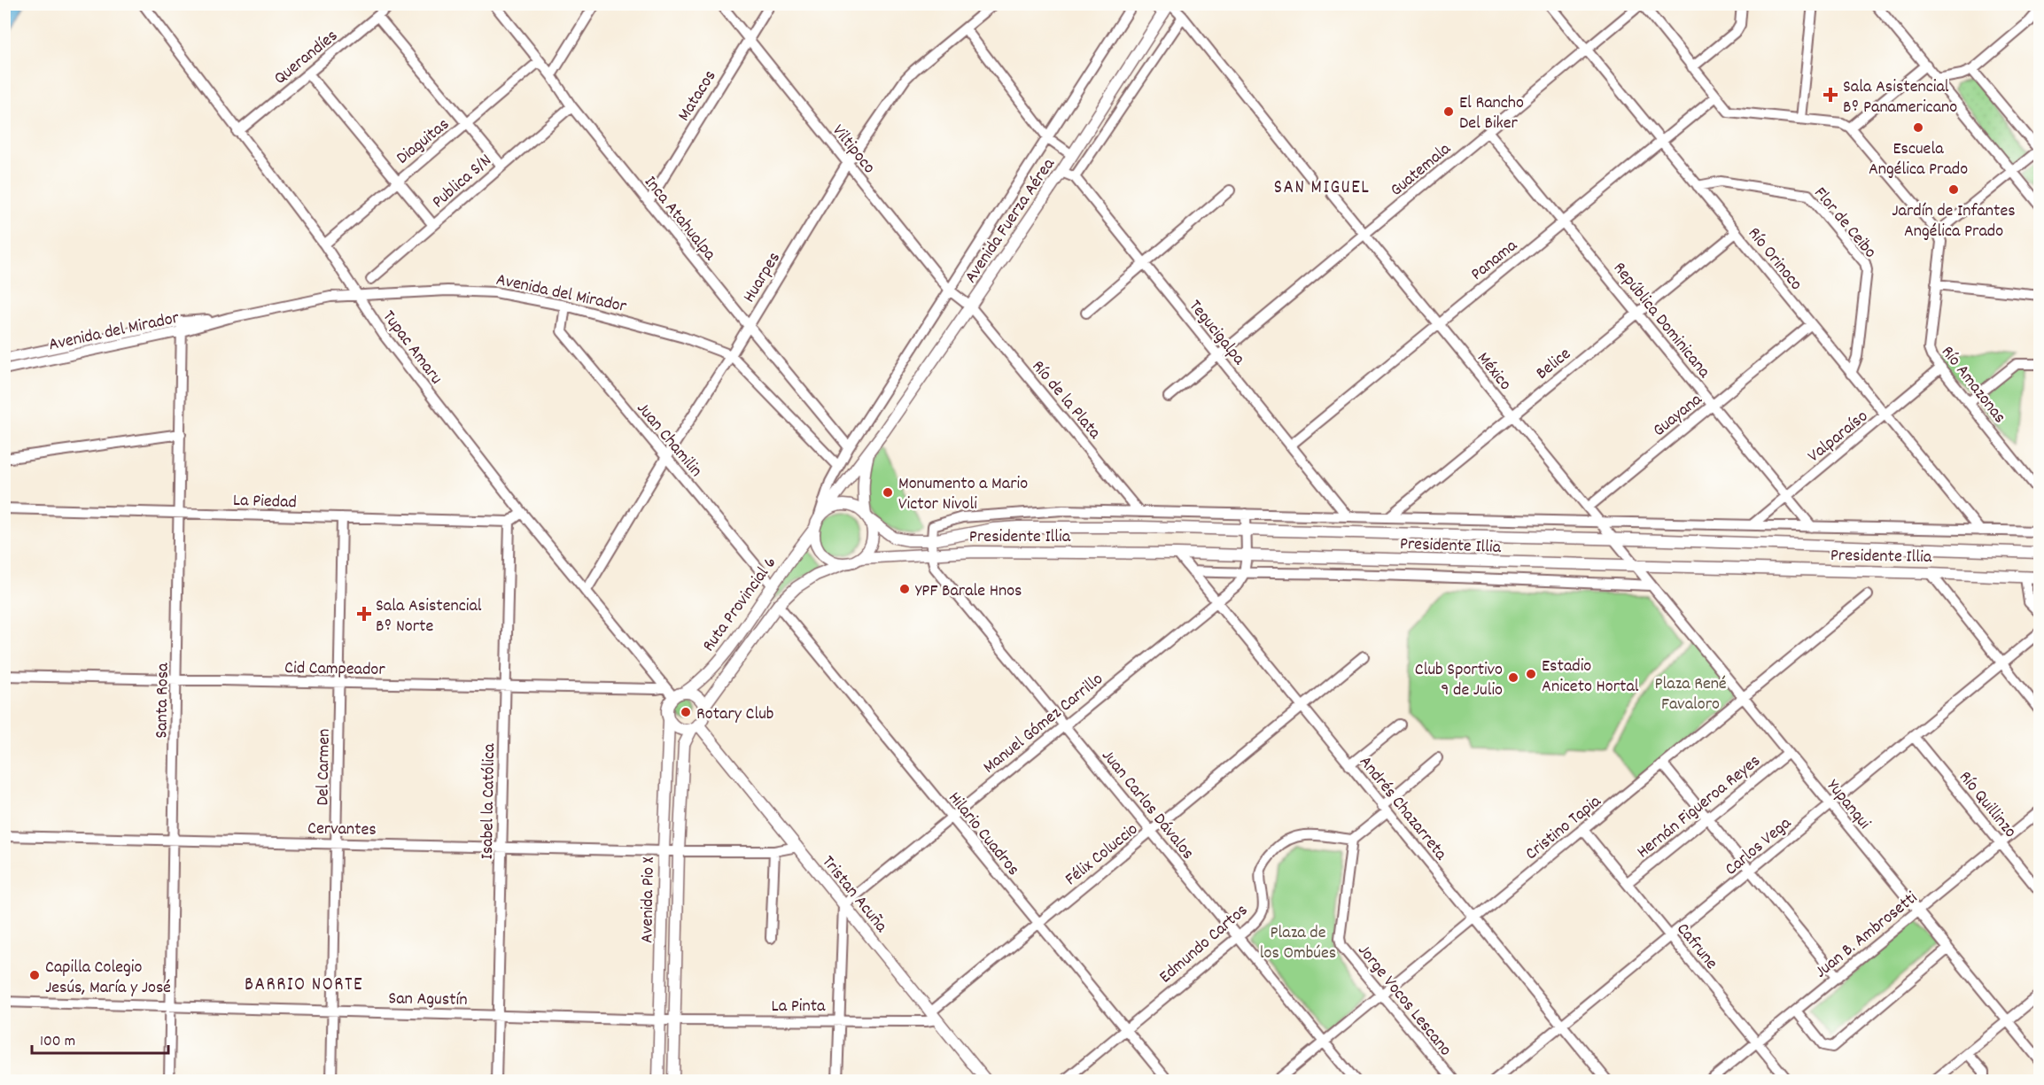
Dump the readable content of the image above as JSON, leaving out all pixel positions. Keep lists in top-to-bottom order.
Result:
{
  "streets": {
    "main road": [
      "Avenida Fuerza Aérea",
      "Presidente Illia",
      "Ruta Provincial 6",
      "Tristan Acuña",
      "Avenida Pio X"
    ],
    "street": [
      "Querandíes",
      "Matacos",
      "Diaguitas",
      "Viltipoco",
      "Guatemala",
      "Publica S/N",
      "Inca Atahualpa",
      "Flor de Ceibo",
      "Río Orinoco",
      "Panama",
      "Huarpes",
      "Avenida del Mirador",
      "República Dominicana",
      "Tegucigalpa",
      "Tupac Amaru",
      "Belice",
      "México",
      "Río Amazonas",
      "Río de la Plata",
      "Guayana",
      "Valparaíso",
      "Juan Chamilin",
      "La Piedad",
      "Cid Campeador",
      "Santa Rosa",
      "Manuel Gómez Carrillo",
      "Del Carmen",
      "Isabel la Católica",
      "Juan Carlos Dávalos",
      "Yupanqui",
      "Río Quillinzo",
      "Hernán Figueroa Reyes",
      "Andrés Chazarreta",
      "Cristino Tapia",
      "Cervantes",
      "Hilario Cuadros",
      "Carlos Vega",
      "Félix Coluccio",
      "Juan B. Ambrosetti",
      "Edmundo Cartos",
      "Cafrune",
      "San Agustín",
      "Jorge Vocos Lescano",
      "La Pinta"
    ]
  },
  "crossings": [
    ["Querandíes", "Tupac Amaru"],
    ["Matacos", "Viltipoco"],
    ["Matacos", "Inca Atahualpa"],
    ["Diaguitas", "Inca Atahualpa"],
    ["Diaguitas", "Tupac Amaru"],
    ["Viltipoco", "Avenida Fuerza Aérea"],
    ["Viltipoco", "Huarpes"],
    ["Viltipoco", "Río de la Plata"],
    ["Guatemala", "Río Orinoco"],
    ["Guatemala", "República Dominicana"],
    ["Guatemala", "Tegucigalpa"],
    ["Guatemala", "México"],
    ["Publica S/N", "Inca Atahualpa"],
    ["Inca Atahualpa", "Huarpes"],
    ["Avenida Fuerza Aérea", "Tegucigalpa"],
    ["Avenida Fuerza Aérea", "Río de la Plata"],
    ["Avenida Fuerza Aérea", "Presidente Illia"],
    ["Avenida Fuerza Aérea", "Ruta Provincial 6"],
    ["Flor de Ceibo", "Río Orinoco"],
    ["Río Orinoco", "Panama"],
    ["Río Orinoco", "Belice"],
    ["Río Orinoco", "Guayana"],
    ["Río Orinoco", "Valparaíso"],
    ["Panama", "República Dominicana"],
    ["Panama", "Tegucigalpa"],
    ["Panama", "México"],
    ["Huarpes", "Avenida del Mirador"],
    ["Huarpes", "Tupac Amaru"],
    ["Huarpes", "Juan Chamilin"],
    ["Avenida del Mirador", "Tupac Amaru"],
    ["Avenida del Mirador", "Juan Chamilin"],
    ["Avenida del Mirador", "Santa Rosa"],
    ["República Dominicana", "Belice"],
    ["República Dominicana", "Guayana"],
    ["República Dominicana", "Valparaíso"],
    ["Tupac Amaru", "Ruta Provincial 6"],
    ["Tupac Amaru", "Cid Campeador"],
    ["Tupac Amaru", "Tristan Acuña"],
    ["Tupac Amaru", "Avenida Pio X"],
    ["Belice", "México"],
    ["México", "Guayana"],
    ["México", "Presidente Illia"],
    ["México", "Yupanqui"],
    ["Río Amazonas", "Valparaíso"],
    ["Juan Chamilin", "Ruta Provincial 6"],
    ["La Piedad", "Santa Rosa"],
    ["La Piedad", "Del Carmen"],
    ["La Piedad", "Isabel la Católica"],
    ["Presidente Illia", "Ruta Provincial 6"],
    ["Presidente Illia", "Juan Carlos Dávalos"],
    ["Presidente Illia", "Yupanqui"],
    ["Presidente Illia", "Andrés Chazarreta"],
    ["Ruta Provincial 6", "Hilario Cuadros"],
    ["Ruta Provincial 6", "Tristan Acuña"],
    ["Ruta Provincial 6", "Avenida Pio X"],
    ["Cid Campeador", "Santa Rosa"],
    ["Cid Campeador", "Del Carmen"],
    ["Cid Campeador", "Isabel la Católica"],
    ["Santa Rosa", "Cervantes"],
    ["Santa Rosa", "San Agustín"],
    ["Manuel Gómez Carrillo", "Juan Carlos Dávalos"],
    ["Manuel Gómez Carrillo", "Andrés Chazarreta"],
    ["Manuel Gómez Carrillo", "Hilario Cuadros"],
    ["Manuel Gómez Carrillo", "Tristan Acuña"],
    ["Del Carmen", "Cervantes"],
    ["Del Carmen", "San Agustín"],
    ["Isabel la Católica", "Cervantes"],
    ["Isabel la Católica", "San Agustín"],
    ["Juan Carlos Dávalos", "Cristino Tapia"],
    ["Juan Carlos Dávalos", "Félix Coluccio"],
    ["Juan Carlos Dávalos", "Edmundo Cartos"],
    ["Yupanqui", "Hernán Figueroa Reyes"],
    ["Yupanqui", "Cristino Tapia"],
    ["Yupanqui", "Carlos Vega"],
    ["Yupanqui", "Juan B. Ambrosetti"],
    ["Río Quillinzo", "Carlos Vega"],
    ["Río Quillinzo", "Juan B. Ambrosetti"],
    ["Hernán Figueroa Reyes", "Cafrune"],
    ["Andrés Chazarreta", "Cristino Tapia"],
    ["Andrés Chazarreta", "Carlos Vega"],
    ["Andrés Chazarreta", "Félix Coluccio"],
    ["Cristino Tapia", "Cafrune"],
    ["Cristino Tapia", "Jorge Vocos Lescano"],
    ["Cervantes", "Tristan Acuña"],
    ["Cervantes", "Avenida Pio X"],
    ["Hilario Cuadros", "Félix Coluccio"],
    ["Hilario Cuadros", "Edmundo Cartos"],
    ["Carlos Vega", "Cafrune"],
    ["Félix Coluccio", "Tristan Acuña"],
    ["Félix Coluccio", "La Pinta"],
    ["Tristan Acuña", "Avenida Pio X"],
    ["Tristan Acuña", "La Pinta"],
    ["Avenida Pio X", "San Agustín"],
    ["Avenida Pio X", "La Pinta"],
    ["Juan B. Ambrosetti", "Cafrune"],
    ["Edmundo Cartos", "Jorge Vocos Lescano"],
    ["San Agustín", "La Pinta"]
  ],
  "districts": ["SAN MIGUEL", "BARRIO NORTE"],
  "parks": ["Plaza René Favaloro", "Plaza de los Ombúes"],
  "places": {
    "health": ["Sala Asistencial Bº Panamericano", "Sala Asistencial Bº Norte"],
    "other": [
      "El Rancho Del Biker",
      "Escuela Angélica Prado",
      "Jardín de Infantes Angélica Prado",
      "Monumento a Mario Victor Nivoli",
      "YPF Barale Hnos",
      "Estadio Aniceto Hortal",
      "Club Sportivo 9 de Julio",
      "Rotary Club",
      "Capilla Colegio Jesús, María y José"
    ]
  },
  "scale_bar": "100 m"
}
